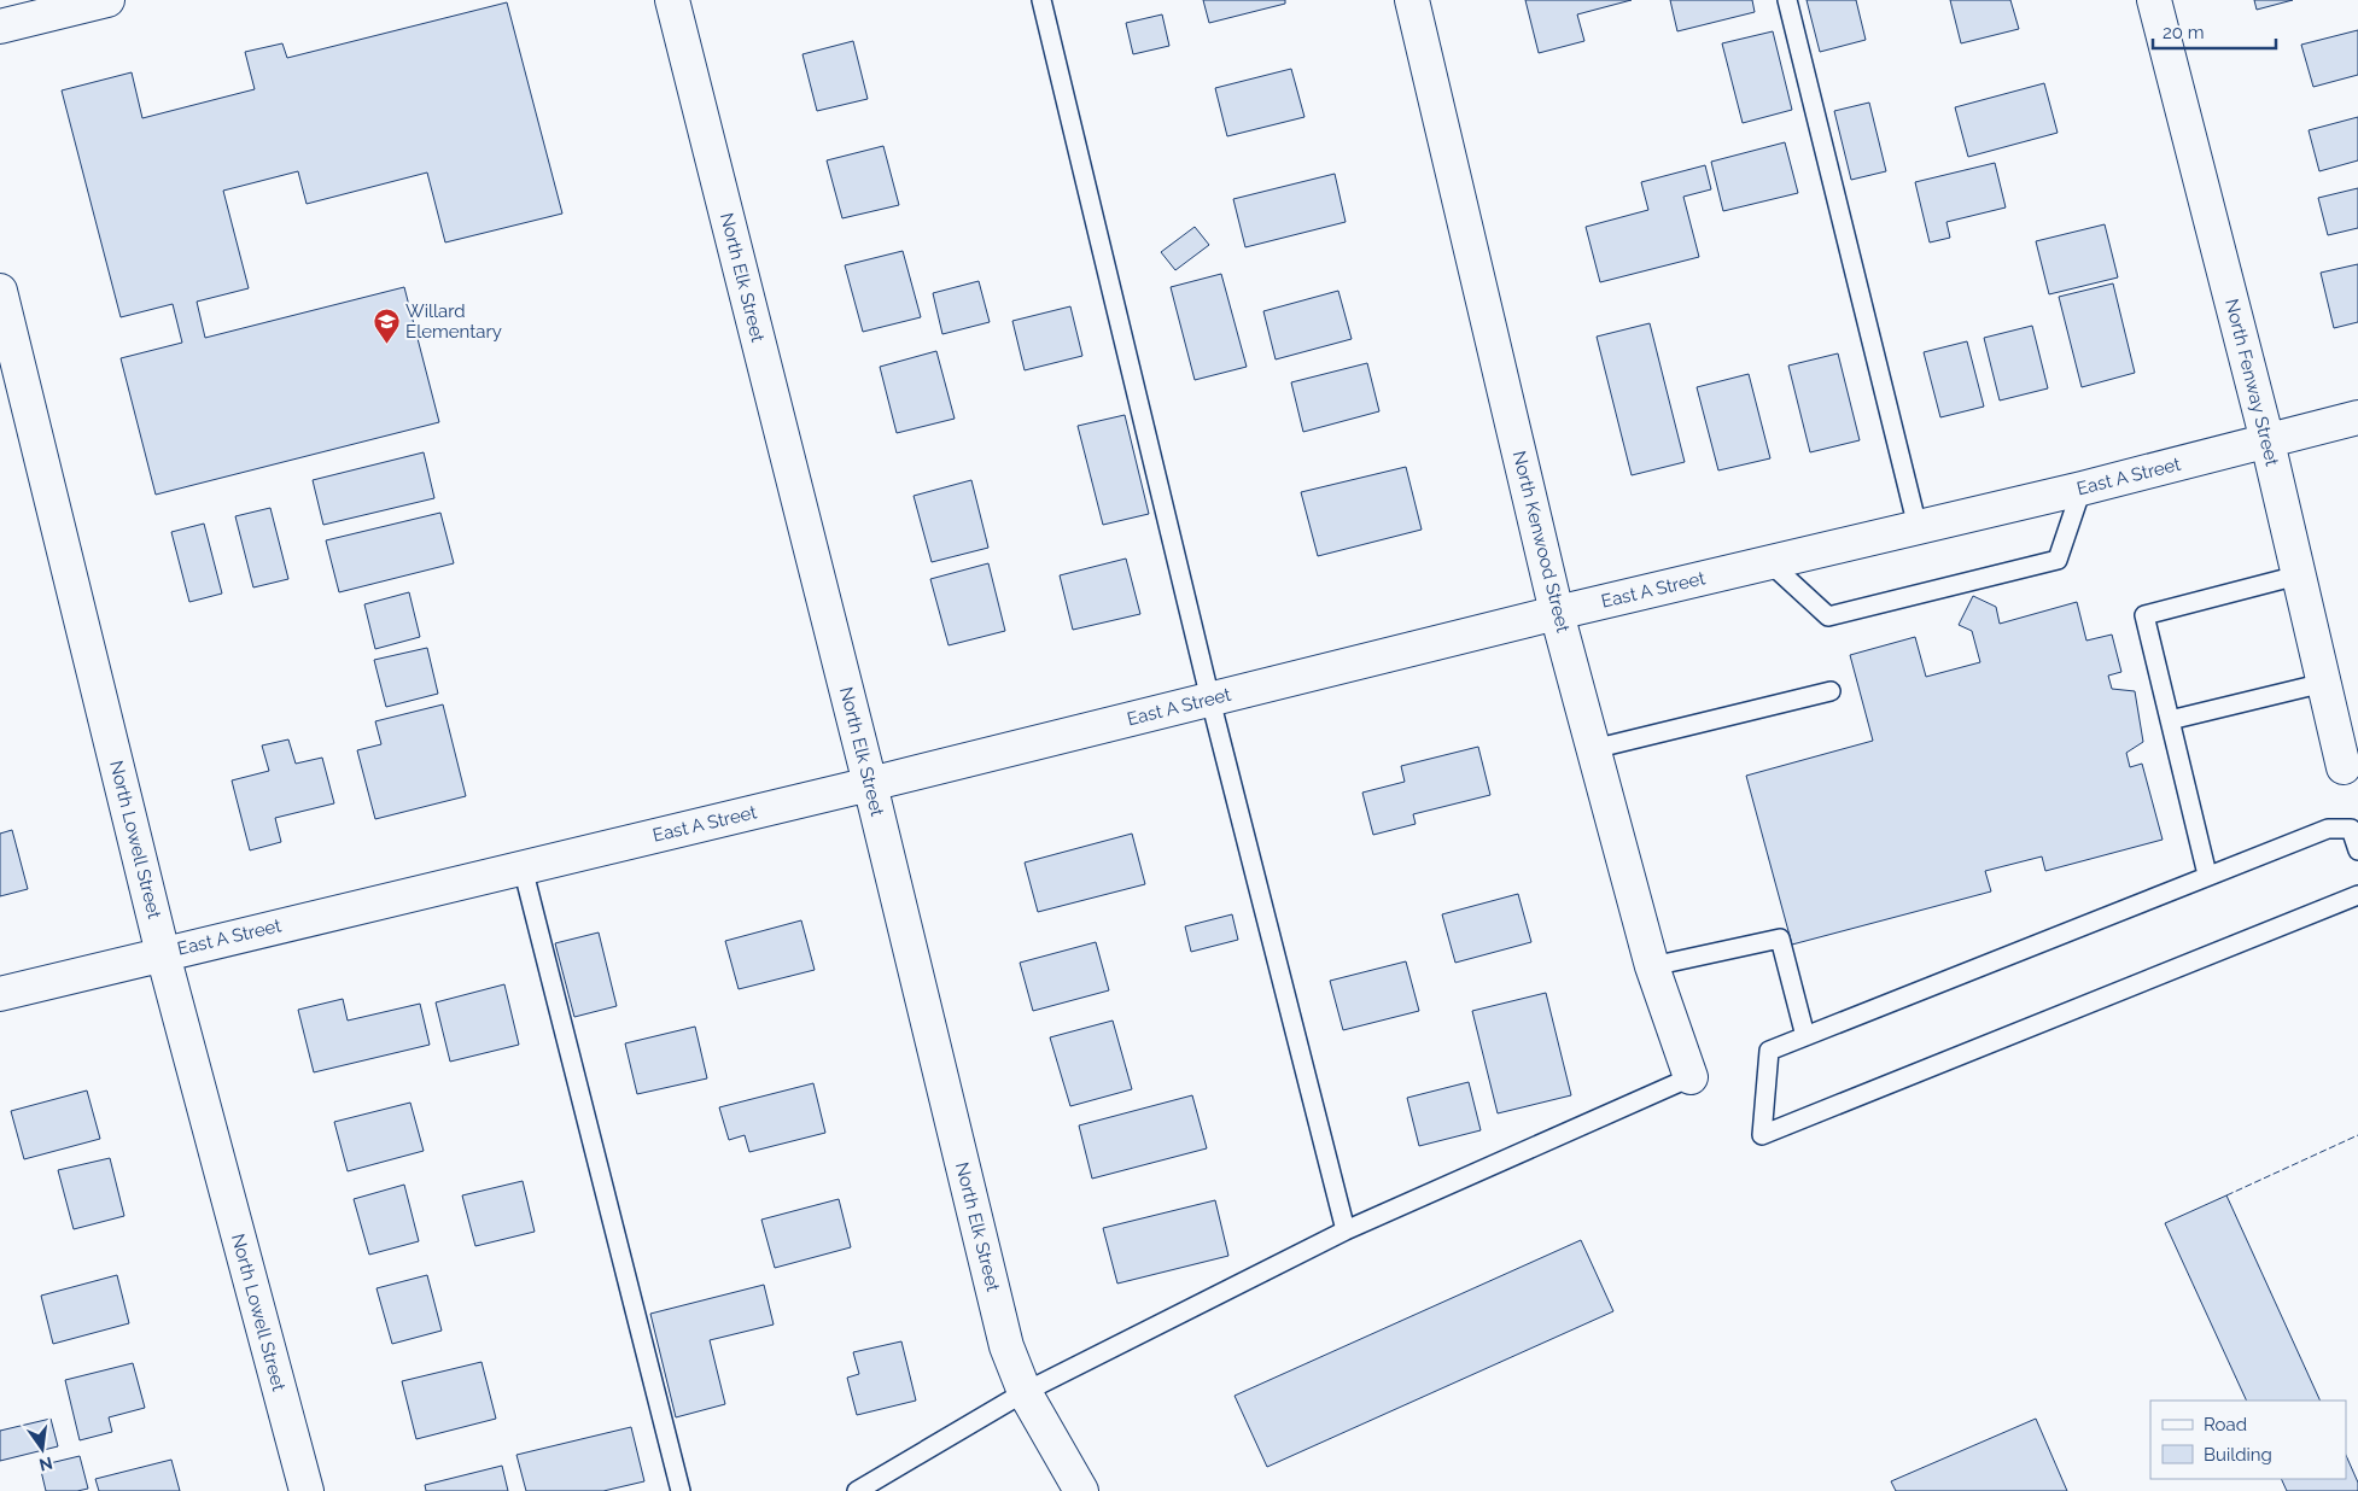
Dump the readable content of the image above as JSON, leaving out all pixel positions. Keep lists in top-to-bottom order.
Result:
{
  "streets": {
    "street": [
      "North Elk Street",
      "North Fenway Street",
      "East A Street",
      "North Kenwood Street",
      "North Lowell Street"
    ]
  },
  "crossings": [
    ["North Elk Street", "East A Street"],
    ["North Fenway Street", "East A Street"],
    ["East A Street", "North Kenwood Street"],
    ["East A Street", "North Lowell Street"]
  ],
  "places": {
    "school or university": ["Willard Elementary"]
  },
  "legend": ["Road", "Building"],
  "scale_bar": "20 m",
  "north": "bottom"
}
